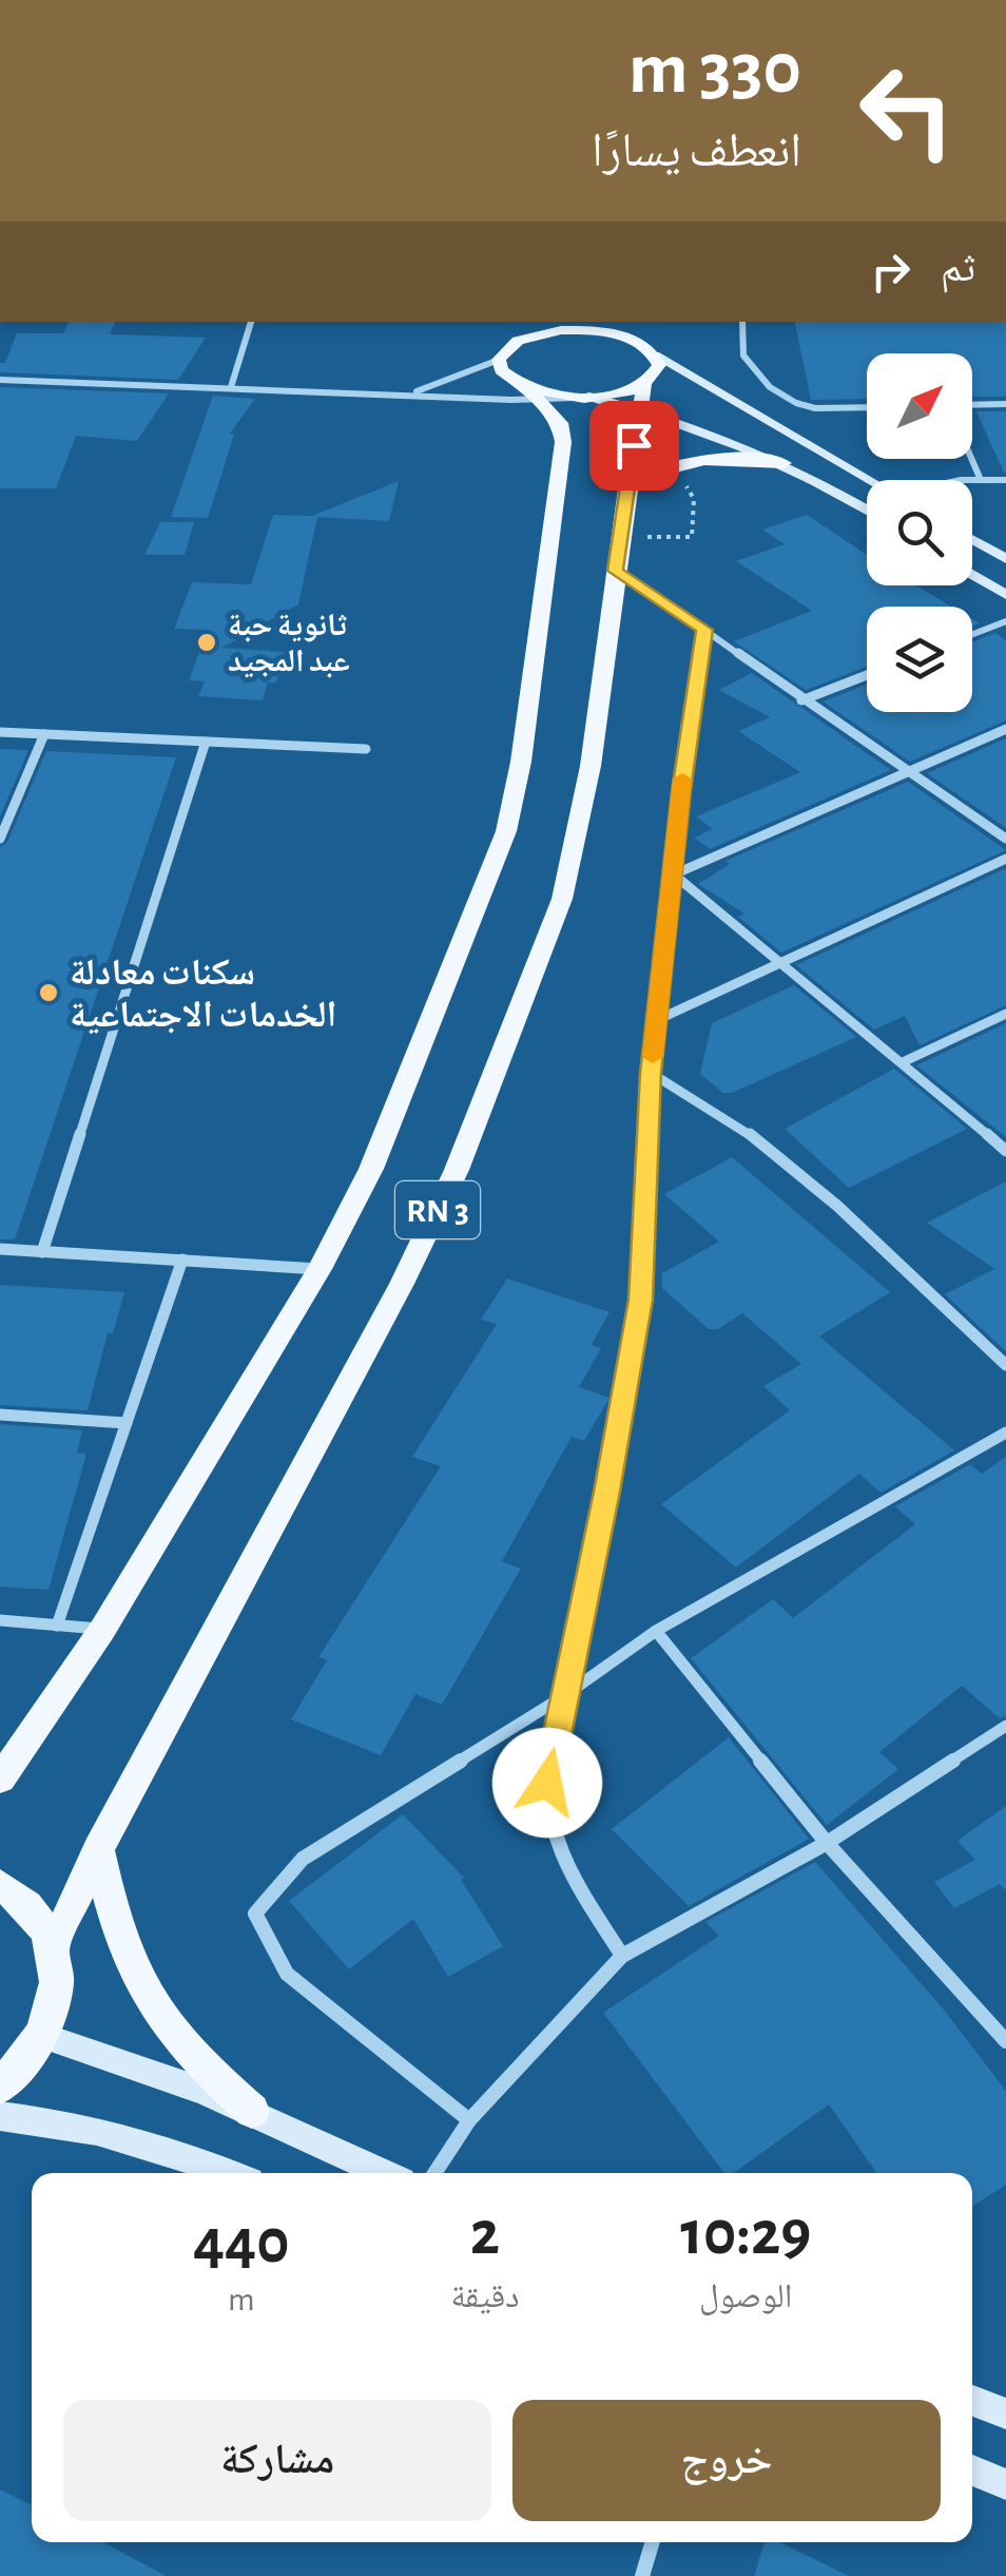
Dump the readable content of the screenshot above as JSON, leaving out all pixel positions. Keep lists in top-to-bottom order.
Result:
{
  "streets": {
    "main road": ["RN 3"]
  },
  "places": ["ثانوية حبة عبد المجيد", "سكنات معادلة الخدمات الاجتماعية"],
  "north": "top right",
  "page": {
    "turn": ["330 m", "انعطف يسارًا"],
    "then": "ثم",
    "eta": [
      "10:29",
      "الوصول",
      "2",
      "دقيقة",
      "440",
      "m"
    ],
    "buttons": ["خروج", "مشاركة"]
  }
}
